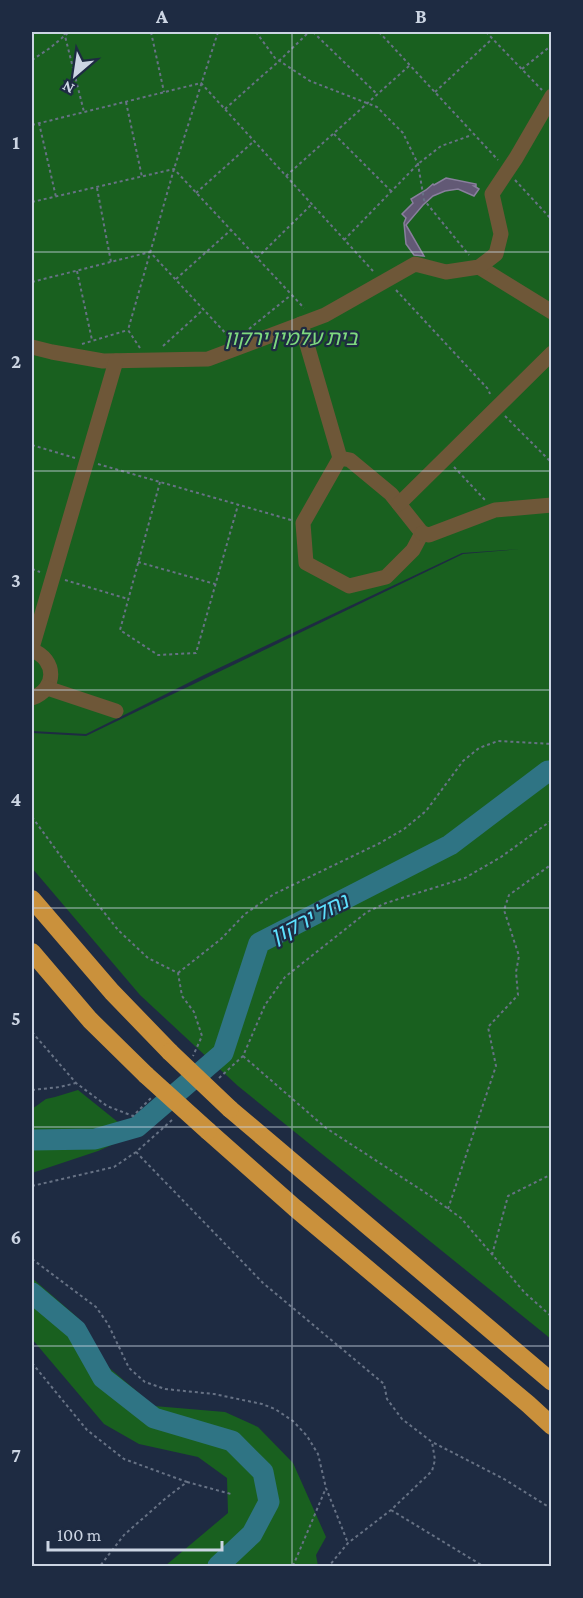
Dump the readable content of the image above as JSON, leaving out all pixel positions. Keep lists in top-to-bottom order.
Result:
{
  "water": ["נחל ירקון"],
  "parks": ["בית עלמין ירקון"],
  "scale_bar": "100 m",
  "north": "bottom left",
  "grid": {
    "columns": ["A", "B"],
    "rows": [
      "1",
      "2",
      "3",
      "4",
      "5",
      "6",
      "7"
    ]
  }
}
